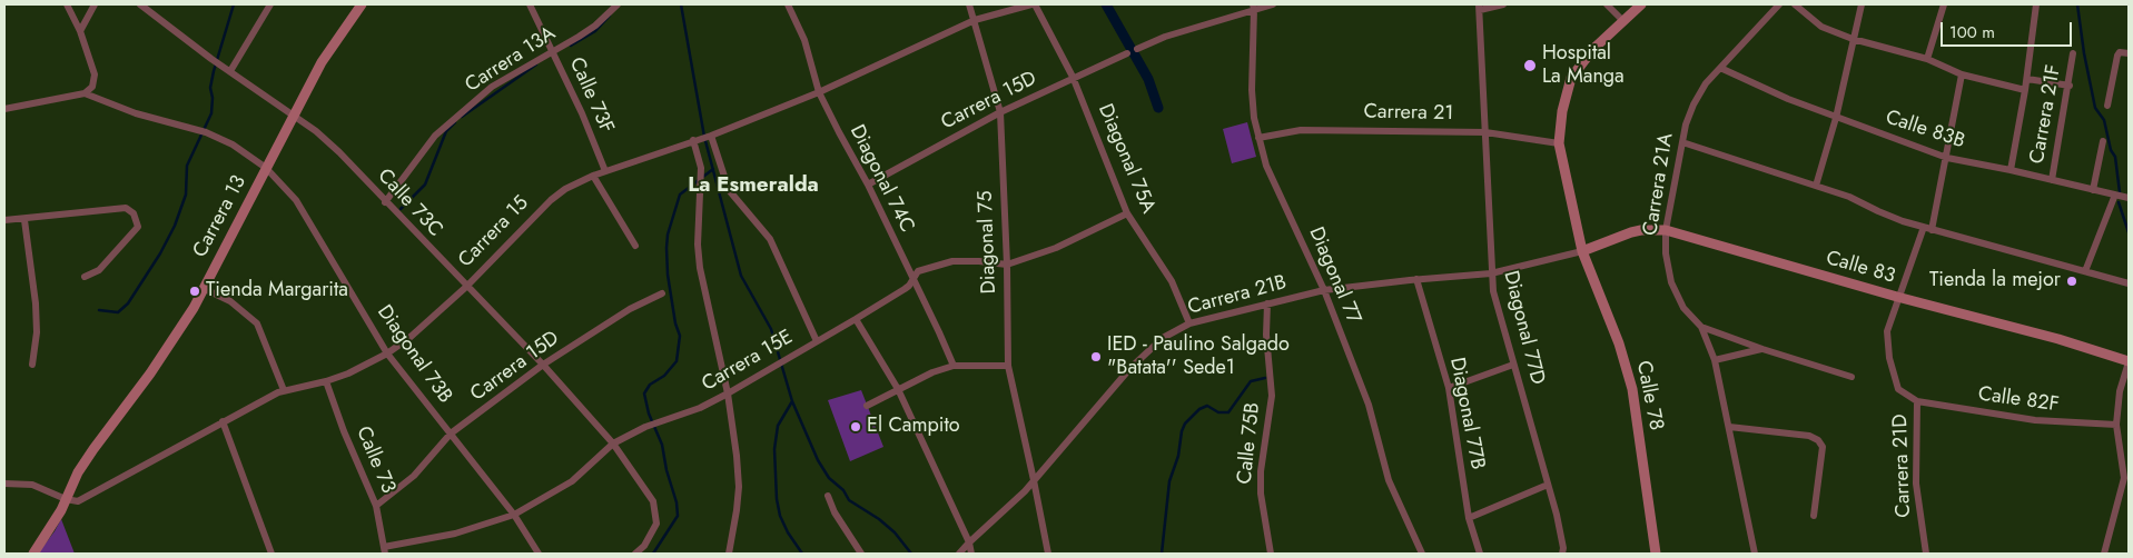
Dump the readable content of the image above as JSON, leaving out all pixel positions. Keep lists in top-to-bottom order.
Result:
{
  "streets": {
    "street": [
      "Carrera 13A",
      "Calle 73F",
      "Carrera 15D",
      "Carrera 21",
      "Carrera 21F",
      "Calle 83B",
      "Diagonal 75A",
      "Diagonal 74C",
      "Carrera 21A",
      "Calle 73C",
      "Carrera 13",
      "Carrera 15",
      "Diagonal 75",
      "Calle 83",
      "Diagonal 77",
      "Carrera 21B",
      "Diagonal 77D",
      "Diagonal 73B",
      "Carrera 15E",
      "Calle 78",
      "Calle 82F",
      "Diagonal 77B",
      "Calle 75B",
      "Calle 73",
      "Carrera 21D"
    ]
  },
  "crossings": [
    ["Carrera 13A", "Calle 73F"],
    ["Carrera 13A", "Calle 73C"],
    ["Calle 73F", "Carrera 15"],
    ["Carrera 15D", "Diagonal 75A"],
    ["Carrera 15D", "Diagonal 74C"],
    ["Carrera 15D", "Calle 73C"],
    ["Carrera 15D", "Diagonal 75"],
    ["Carrera 15D", "Diagonal 73B"],
    ["Carrera 15D", "Calle 73"],
    ["Carrera 21", "Diagonal 77"],
    ["Carrera 21", "Diagonal 77D"],
    ["Carrera 21F", "Calle 83B"],
    ["Calle 83B", "Carrera 21A"],
    ["Diagonal 75A", "Carrera 15"],
    ["Diagonal 75A", "Carrera 21B"],
    ["Diagonal 75A", "Carrera 15E"],
    ["Diagonal 74C", "Carrera 15"],
    ["Diagonal 74C", "Carrera 15E"],
    ["Carrera 21A", "Calle 83"],
    ["Calle 73C", "Carrera 13"],
    ["Calle 73C", "Carrera 15"],
    ["Calle 73C", "Carrera 15E"],
    ["Carrera 13", "Carrera 15"],
    ["Carrera 13", "Diagonal 73B"],
    ["Carrera 15", "Diagonal 75"],
    ["Carrera 15", "Diagonal 73B"],
    ["Carrera 15", "Calle 73"],
    ["Diagonal 75", "Carrera 21B"],
    ["Diagonal 75", "Carrera 15E"],
    ["Calle 83", "Carrera 21B"],
    ["Calle 83", "Calle 78"],
    ["Calle 83", "Carrera 21D"],
    ["Diagonal 77", "Carrera 21B"],
    ["Carrera 21B", "Diagonal 77D"],
    ["Carrera 21B", "Calle 78"],
    ["Carrera 21B", "Diagonal 77B"],
    ["Carrera 21B", "Calle 75B"],
    ["Diagonal 73B", "Carrera 15E"],
    ["Carrera 15E", "Calle 73"],
    ["Calle 82F", "Carrera 21D"]
  ],
  "districts": ["La Esmeralda"],
  "places": [
    "Hospital La Manga",
    "Tienda la mejor",
    "Tienda Margarita",
    "IED - Paulino Salgado \"Batata'' Sede1",
    "El Campito"
  ],
  "scale_bar": "100 m"
}
